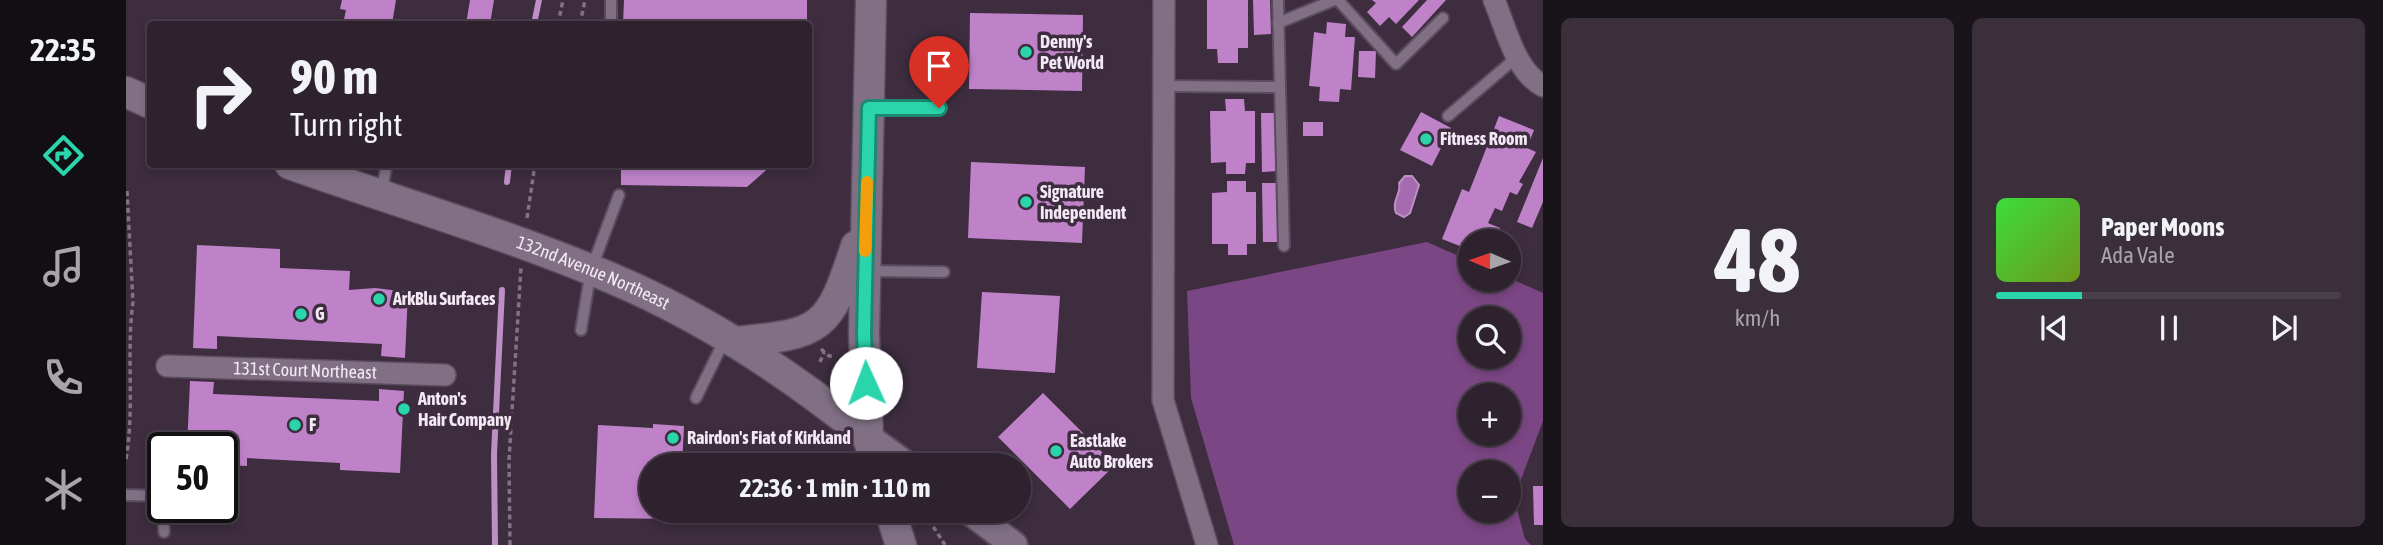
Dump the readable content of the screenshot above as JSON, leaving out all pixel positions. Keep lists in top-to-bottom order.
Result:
{
  "streets": {
    "main road": ["132nd Avenue Northeast"],
    "street": ["131st Court Northeast"]
  },
  "places": [
    "Denny's Pet World",
    "Fitness Room",
    "Signature Independent",
    "ArkBlu Surfaces",
    "G",
    "Anton's Hair Company",
    "F",
    "Rairdon's Fiat of Kirkland",
    "Eastlake Auto Brokers"
  ],
  "north": "left",
  "page": {
    "tabs": "22:35",
    "tile": ["48", "km/h"],
    "turn": ["90 m", "Turn right"],
    "song": ["Paper Moons", "Ada Vale"],
    "map_buttons": ["+", "−"],
    "limit": "50",
    "trip": "22:36 · 1 min · 110 m"
  }
}
